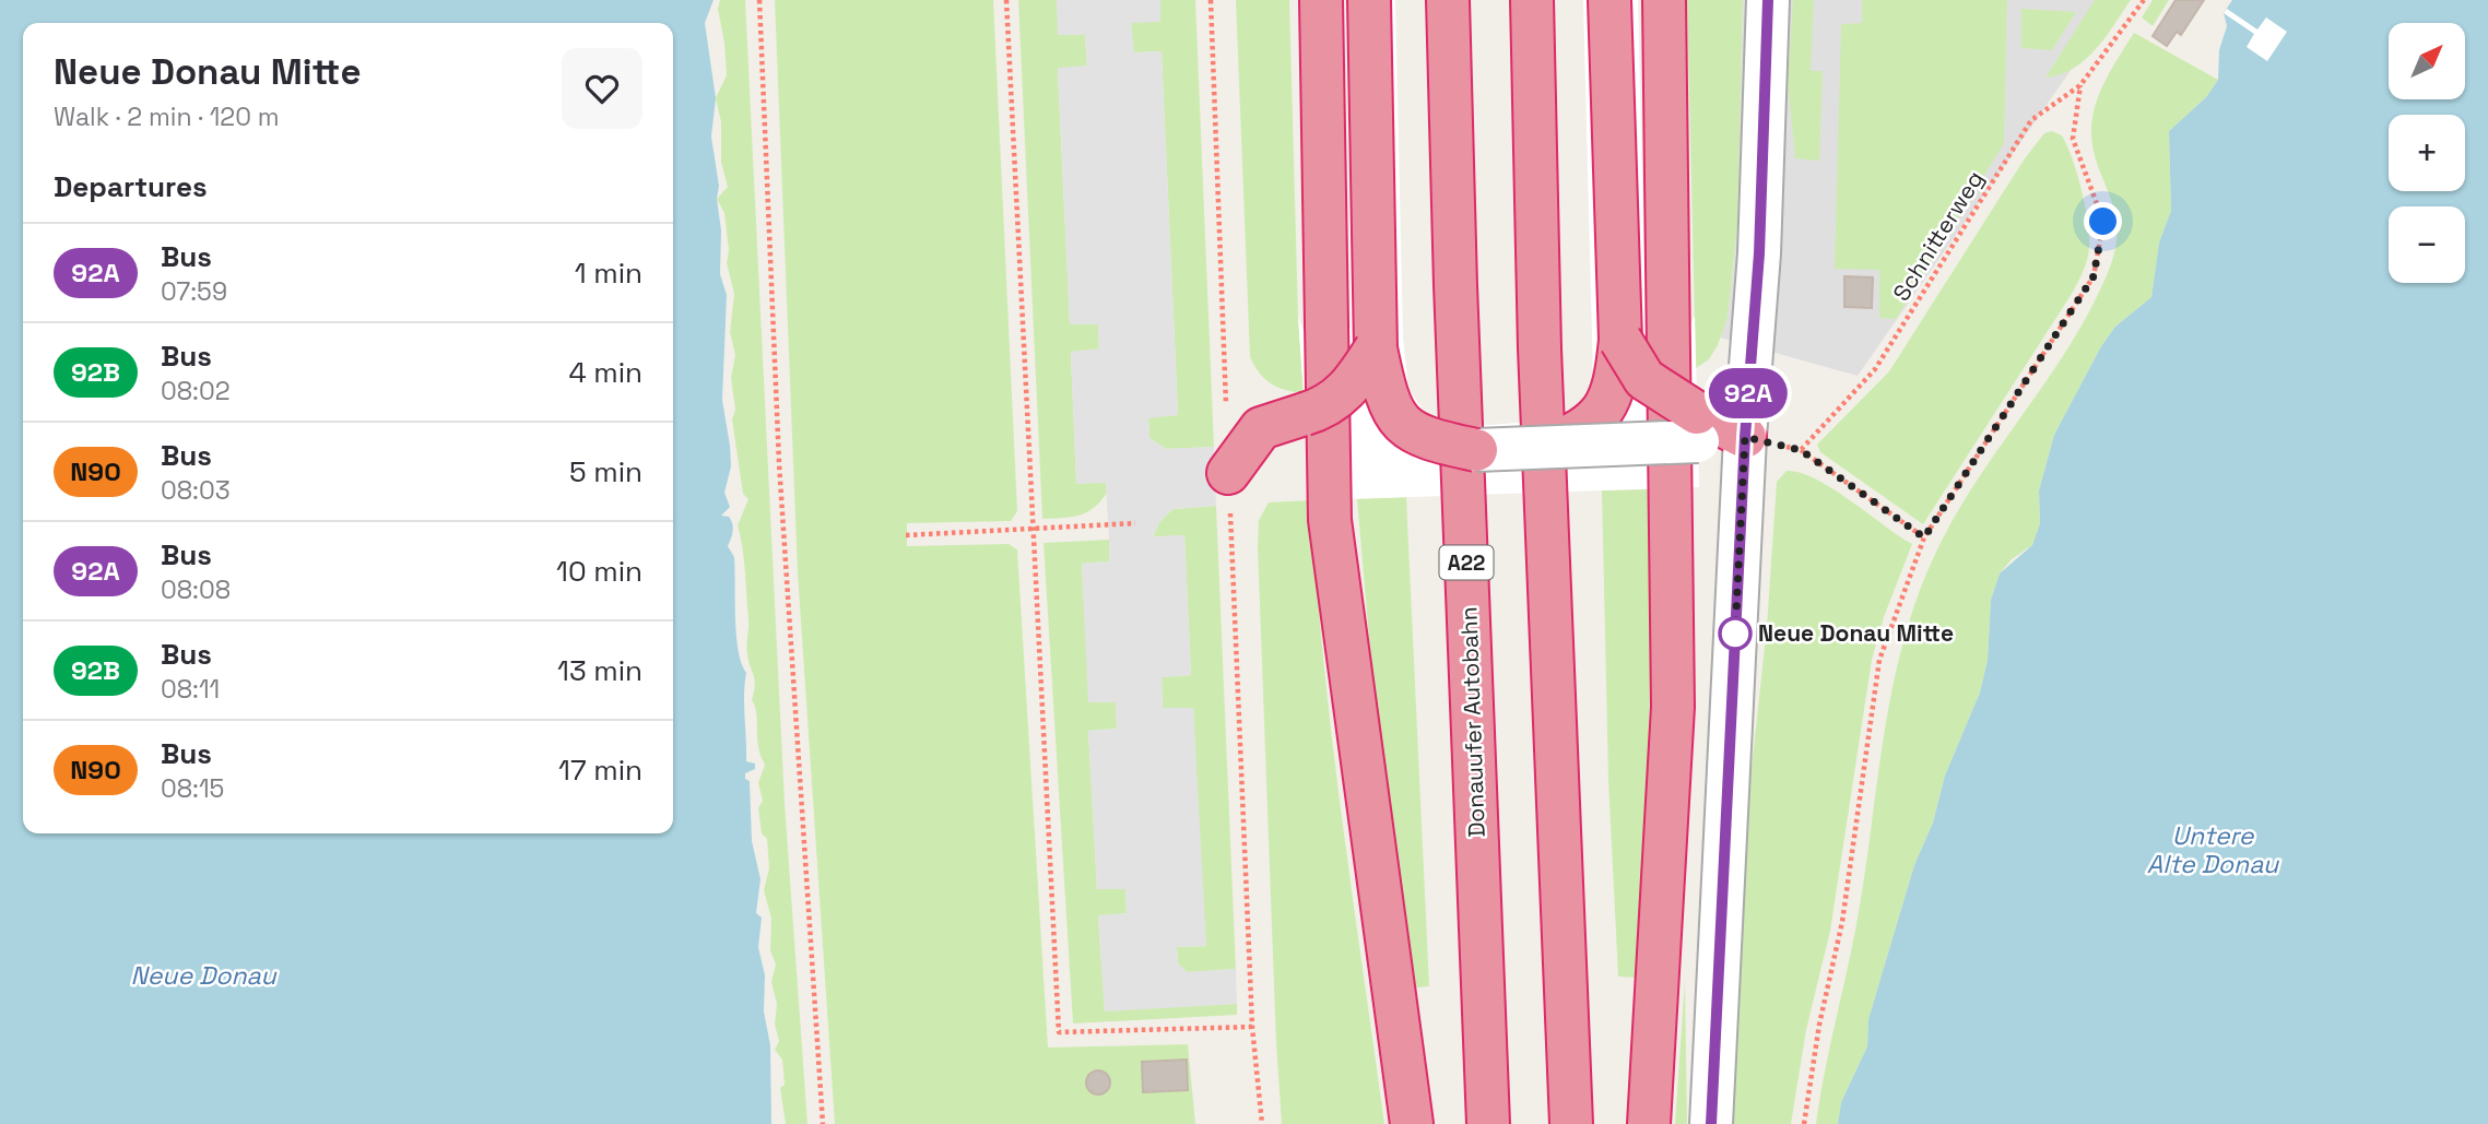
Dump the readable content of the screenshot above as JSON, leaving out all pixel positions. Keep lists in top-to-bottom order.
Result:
{
  "streets": {
    "highway": ["A22", "Donauufer Autobahn"],
    "path": ["Schnitterweg"]
  },
  "water": ["Untere Alte Donau", "Neue Donau"],
  "places": ["Neue Donau Mitte"],
  "lines": ["bus line 92A"],
  "north": "top right",
  "page": {
    "on_map": "92A",
    "map_buttons": ["+", "−"],
    "heading": [
      ["Neue Donau Mitte", "Walk · 2 min · 120 m"],
      "Departures"
    ],
    "list": [
      {
        "mark": "92A",
        "name": "Bus",
        "note": "07:59",
        "value": "1 min"
      },
      {
        "mark": "92B",
        "name": "Bus",
        "note": "08:02",
        "value": "4 min"
      },
      {
        "mark": "N90",
        "name": "Bus",
        "note": "08:03",
        "value": "5 min"
      },
      {
        "mark": "92A",
        "name": "Bus",
        "note": "08:08",
        "value": "10 min"
      },
      {
        "mark": "92B",
        "name": "Bus",
        "note": "08:11",
        "value": "13 min"
      },
      {
        "mark": "N90",
        "name": "Bus",
        "note": "08:15",
        "value": "17 min"
      }
    ]
  }
}
